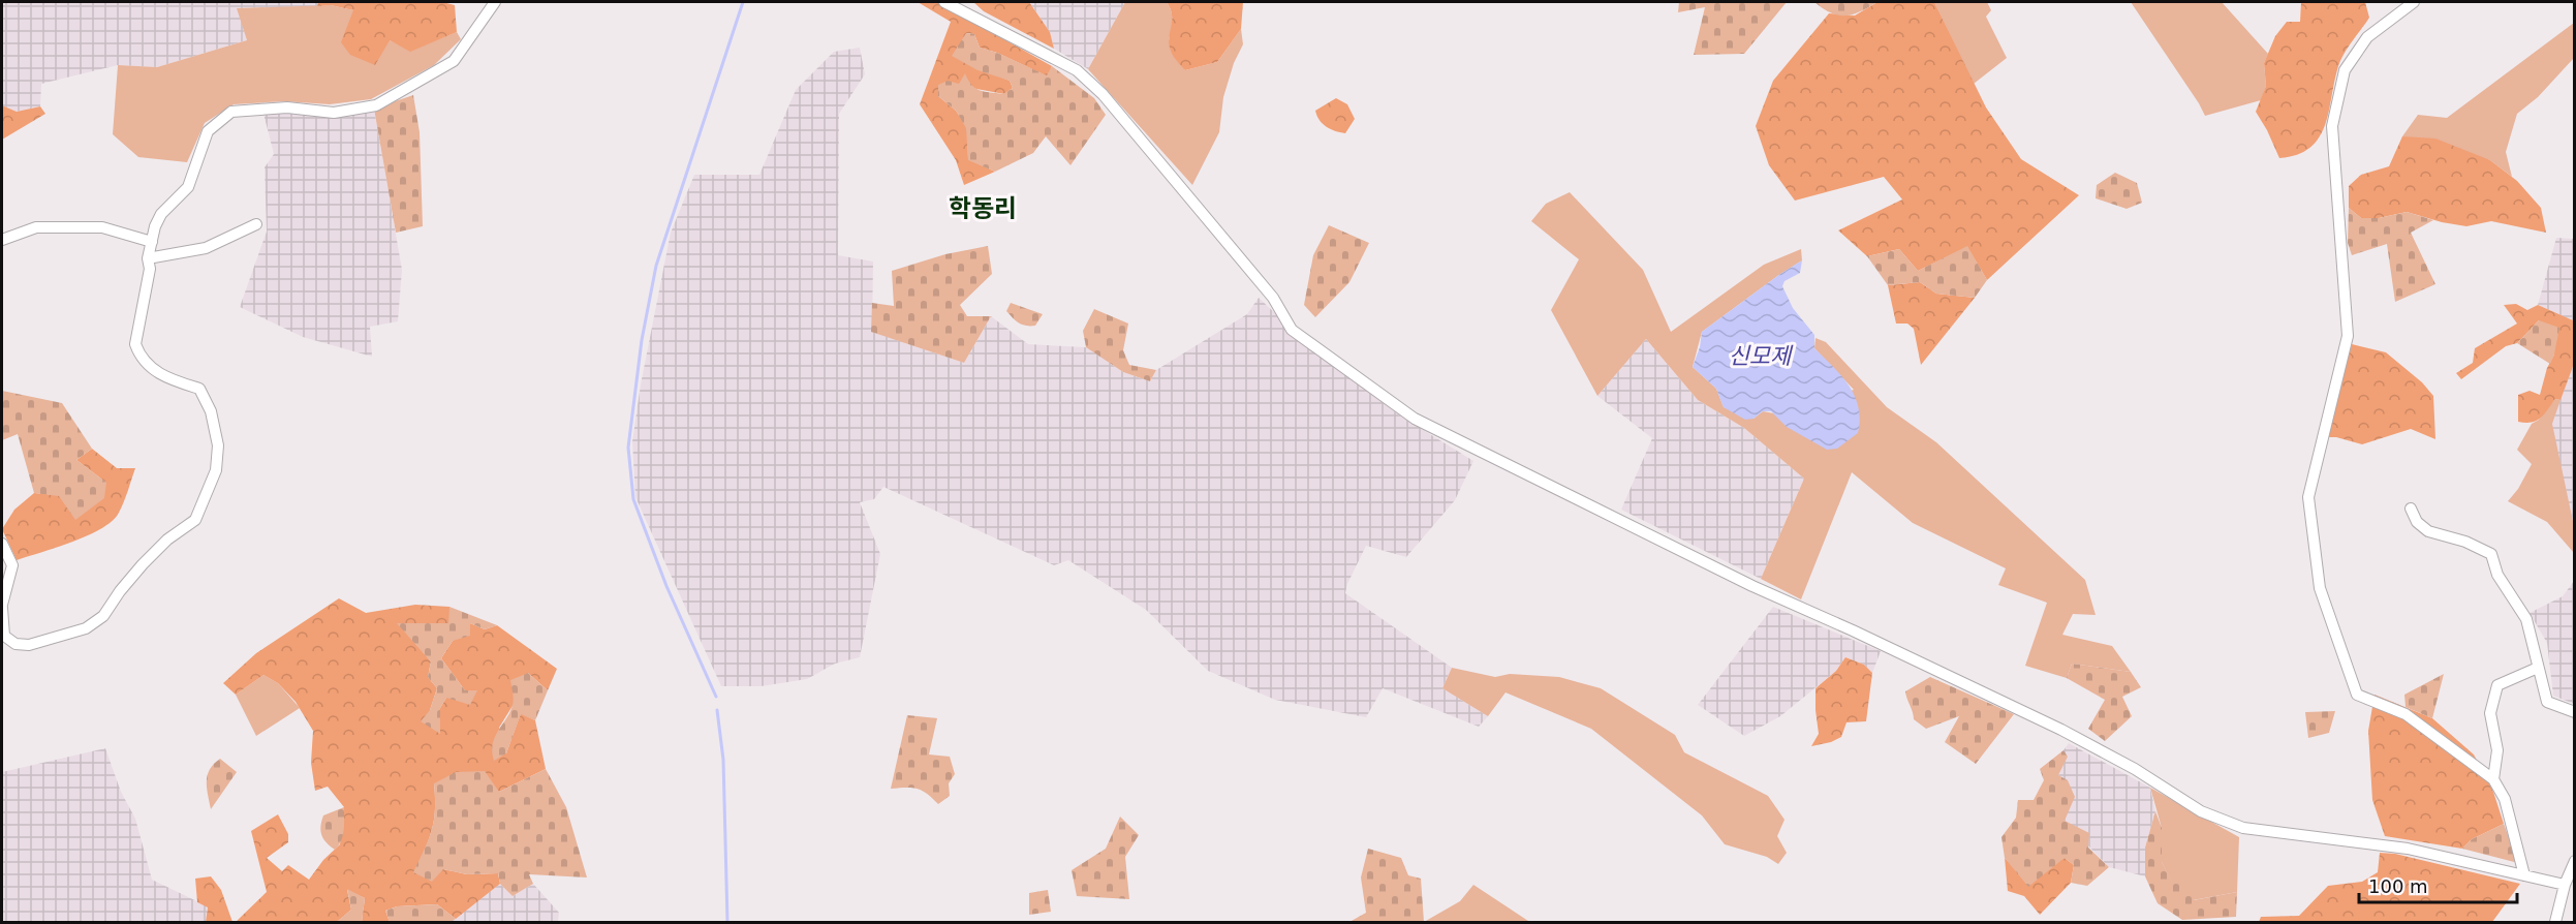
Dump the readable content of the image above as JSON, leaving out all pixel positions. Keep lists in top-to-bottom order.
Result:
{
  "districts": ["학동리"],
  "water": ["신모제"],
  "scale_bar": "100 m"
}
